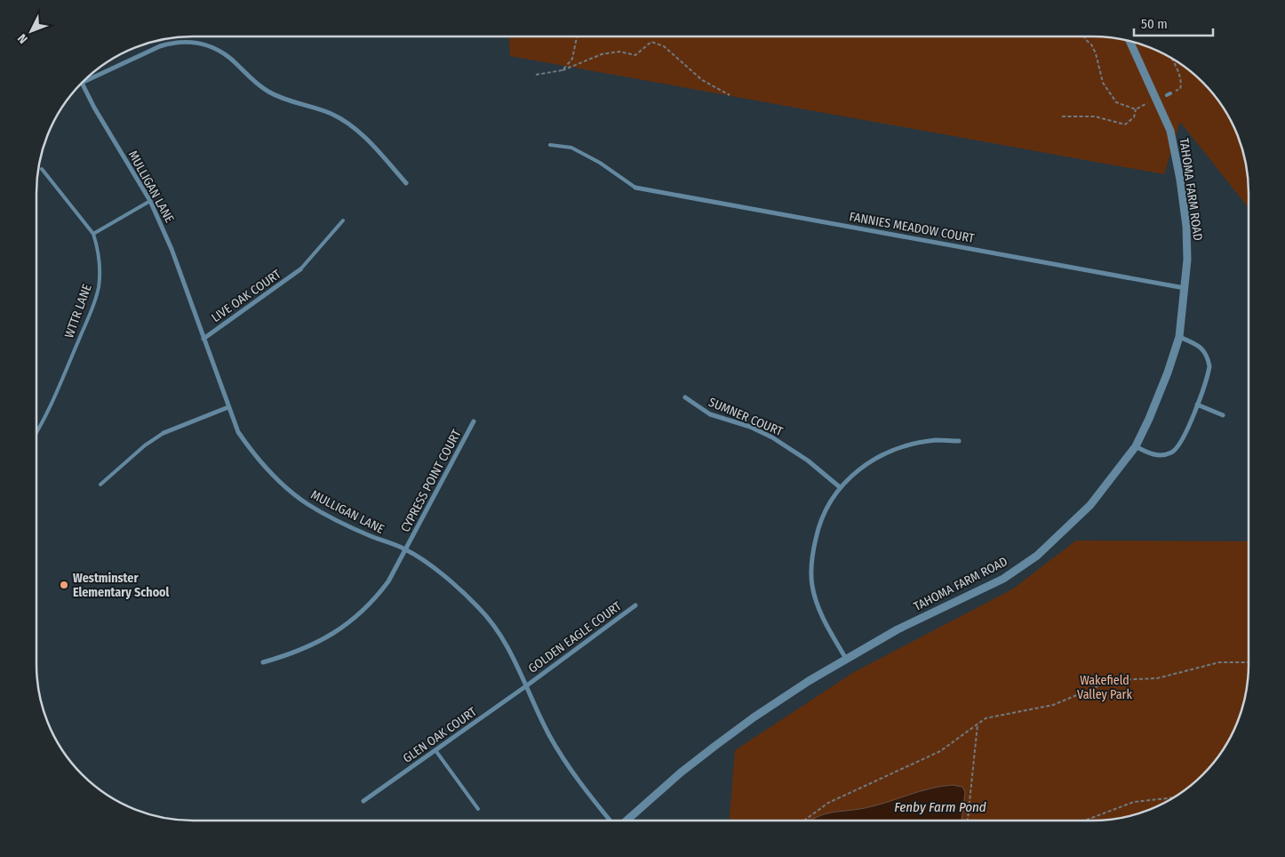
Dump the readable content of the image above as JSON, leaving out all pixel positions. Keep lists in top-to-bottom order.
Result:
{
  "streets": {
    "street": [
      "MULLIGAN LANE",
      "TAHOMA FARM ROAD",
      "FANNIES MEADOW COURT",
      "LIVE OAK COURT",
      "SUMNER COURT",
      "CYPRESS POINT COURT",
      "GOLDEN EAGLE COURT",
      "GLEN OAK COURT"
    ],
    "lane": ["WTTR LANE"]
  },
  "crossings": [
    ["MULLIGAN LANE", "LIVE OAK COURT"],
    ["MULLIGAN LANE", "CYPRESS POINT COURT"],
    ["MULLIGAN LANE", "GOLDEN EAGLE COURT"],
    ["MULLIGAN LANE", "GLEN OAK COURT"],
    ["TAHOMA FARM ROAD", "FANNIES MEADOW COURT"],
    ["GOLDEN EAGLE COURT", "GLEN OAK COURT"]
  ],
  "water": ["Fenby Farm Pond"],
  "parks": ["Wakefield Valley Park"],
  "places": ["Westminster Elementary School"],
  "scale_bar": "50 m",
  "north": "bottom left"
}
